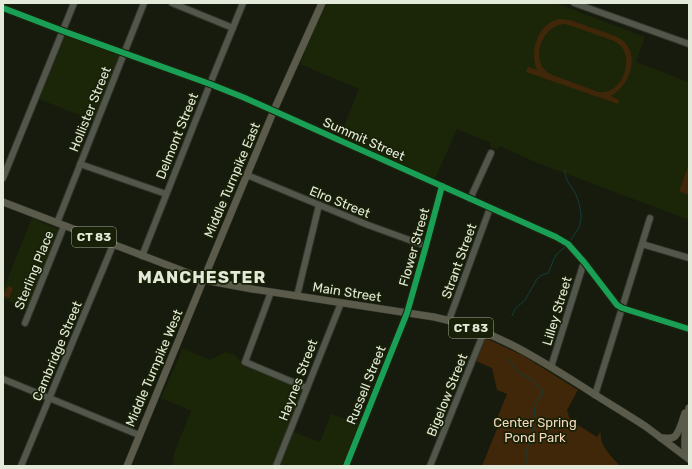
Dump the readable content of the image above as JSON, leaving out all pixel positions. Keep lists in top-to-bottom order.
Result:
{
  "streets": {
    "main road": [
      "Middle Turnpike East",
      "CT 83",
      "Main Street",
      "Middle Turnpike West"
    ],
    "street": [
      "Hollister Street",
      "Delmont Street",
      "Summit Street",
      "Elro Street",
      "Flower Street",
      "Strant Street",
      "Sterling Place",
      "Lilley Street",
      "Cambridge Street",
      "Haynes Street",
      "Russell Street",
      "Bigelow Street"
    ]
  },
  "crossings": [
    ["Hollister Street", "Summit Street"],
    ["Hollister Street", "Sterling Place"],
    ["Hollister Street", "Main Street"],
    ["Delmont Street", "Summit Street"],
    ["Delmont Street", "Main Street"],
    ["Summit Street", "Middle Turnpike East"],
    ["Summit Street", "Flower Street"],
    ["Summit Street", "Strant Street"],
    ["Summit Street", "Lilley Street"],
    ["Middle Turnpike East", "Elro Street"],
    ["Middle Turnpike East", "Main Street"],
    ["Middle Turnpike East", "Middle Turnpike West"],
    ["Elro Street", "Flower Street"],
    ["Flower Street", "Main Street"],
    ["Flower Street", "Russell Street"],
    ["Strant Street", "Main Street"],
    ["Sterling Place", "Main Street"],
    ["Main Street", "Lilley Street"],
    ["Main Street", "Cambridge Street"],
    ["Main Street", "Middle Turnpike West"],
    ["Main Street", "Haynes Street"],
    ["Main Street", "Russell Street"],
    ["Main Street", "Bigelow Street"]
  ],
  "districts": ["MANCHESTER"],
  "parks": ["Center Spring Pond Park"]
}
